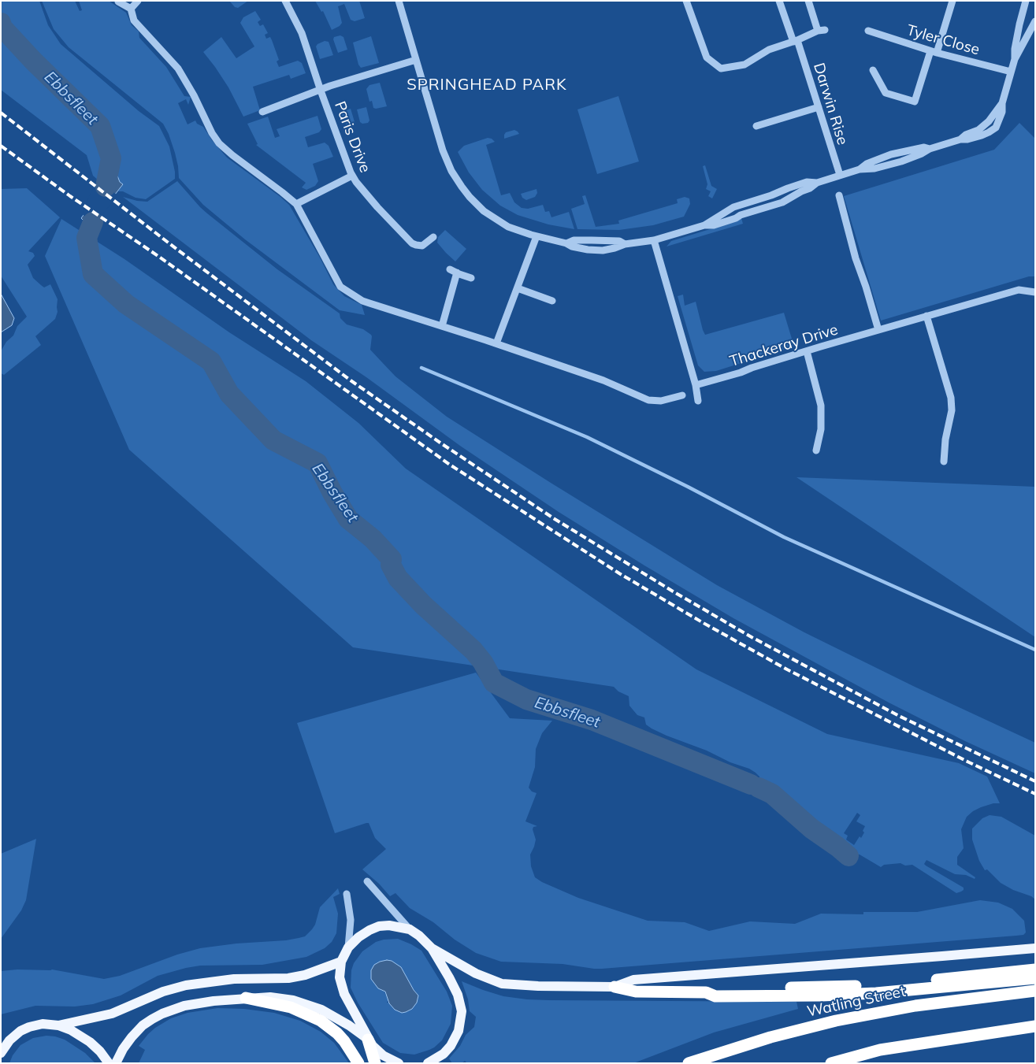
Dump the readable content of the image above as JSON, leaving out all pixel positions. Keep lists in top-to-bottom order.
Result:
{
  "streets": {
    "highway": ["Watling Street"],
    "street": [
      "Tyler Close",
      "Darwin Rise",
      "Paris Drive",
      "Thackeray Drive"
    ]
  },
  "districts": ["SPRINGHEAD PARK"],
  "water": ["Ebbsfleet"]
}
